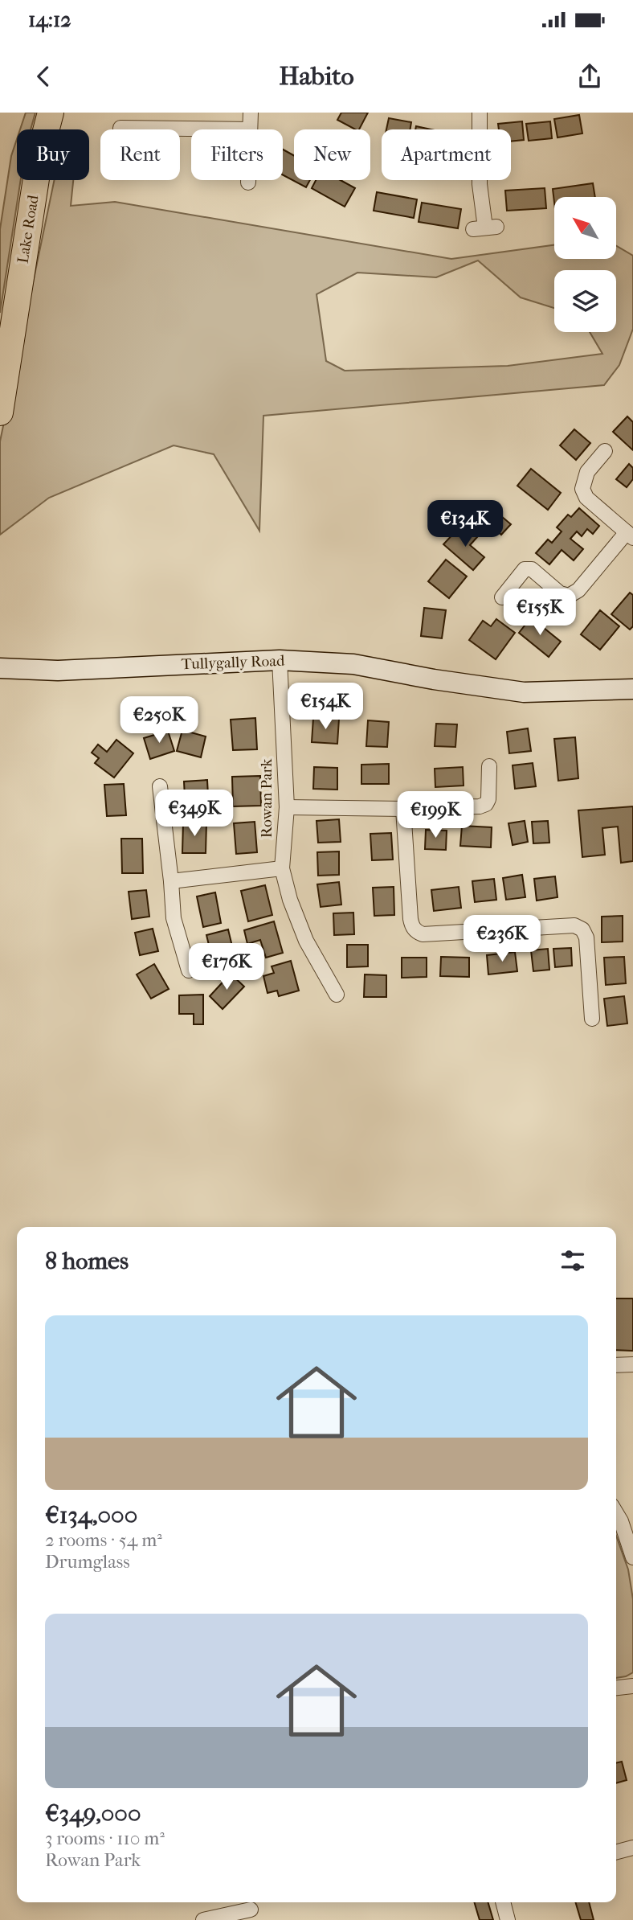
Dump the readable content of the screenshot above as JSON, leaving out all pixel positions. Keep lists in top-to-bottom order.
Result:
{
  "streets": {
    "highway": ["Lake Road"],
    "street": ["Tullygally Road", "Rowan Park"]
  },
  "crossings": [
    ["Tullygally Road", "Rowan Park"]
  ],
  "north": "top left",
  "page": {
    "status": "14:12",
    "header": "Habito",
    "chip": [
      "Buy",
      "Rent",
      "Filters",
      "New",
      "Apartment"
    ],
    "price": [
      "€134K",
      "€155K",
      "€154K",
      "€250K",
      "€349K",
      "€199K",
      "€236K",
      "€176K"
    ],
    "heading": "8 homes",
    "list": [
      {
        "name": "€134,000",
        "note": "2 rooms · 54 m² · Drumglass"
      },
      {
        "name": "€349,000",
        "note": "3 rooms · 110 m² · Rowan Park"
      }
    ]
  }
}
